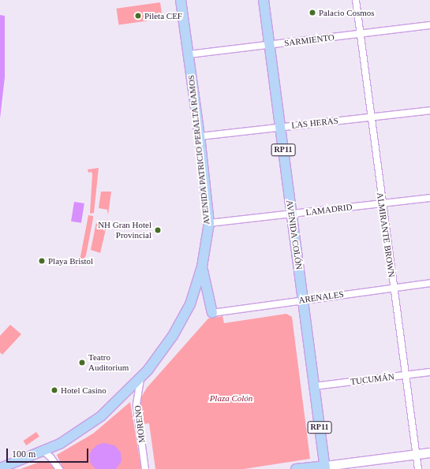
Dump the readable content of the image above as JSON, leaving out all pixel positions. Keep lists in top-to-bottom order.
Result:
{
  "streets": {
    "main road": ["AVENIDA PATRICIO PERALTA RAMOS", "RP11", "AVENIDA COLÓN"],
    "street": [
      "SARMIENTO",
      "LAS HERAS",
      "LAMADRID",
      "ALMIRANTE BROWN",
      "ARENALES",
      "TUCUMÁN",
      "MORENO"
    ]
  },
  "crossings": [
    ["SARMIENTO", "AVENIDA PATRICIO PERALTA RAMOS"],
    ["SARMIENTO", "AVENIDA COLÓN"],
    ["SARMIENTO", "ALMIRANTE BROWN"],
    ["LAS HERAS", "AVENIDA PATRICIO PERALTA RAMOS"],
    ["LAS HERAS", "AVENIDA COLÓN"],
    ["LAS HERAS", "ALMIRANTE BROWN"],
    ["AVENIDA PATRICIO PERALTA RAMOS", "LAMADRID"],
    ["AVENIDA PATRICIO PERALTA RAMOS", "MORENO"],
    ["LAMADRID", "AVENIDA COLÓN"],
    ["LAMADRID", "ALMIRANTE BROWN"],
    ["AVENIDA COLÓN", "ARENALES"],
    ["AVENIDA COLÓN", "TUCUMÁN"],
    ["ALMIRANTE BROWN", "ARENALES"],
    ["ALMIRANTE BROWN", "TUCUMÁN"]
  ],
  "parks": ["Plaza Colón"],
  "places": [
    "Palacio Cosmos",
    "Pileta CEF",
    "NH Gran Hotel Provincial",
    "Playa Bristol",
    "Teatro Auditorium",
    "Hotel Casino"
  ],
  "scale_bar": "100 m"
}
